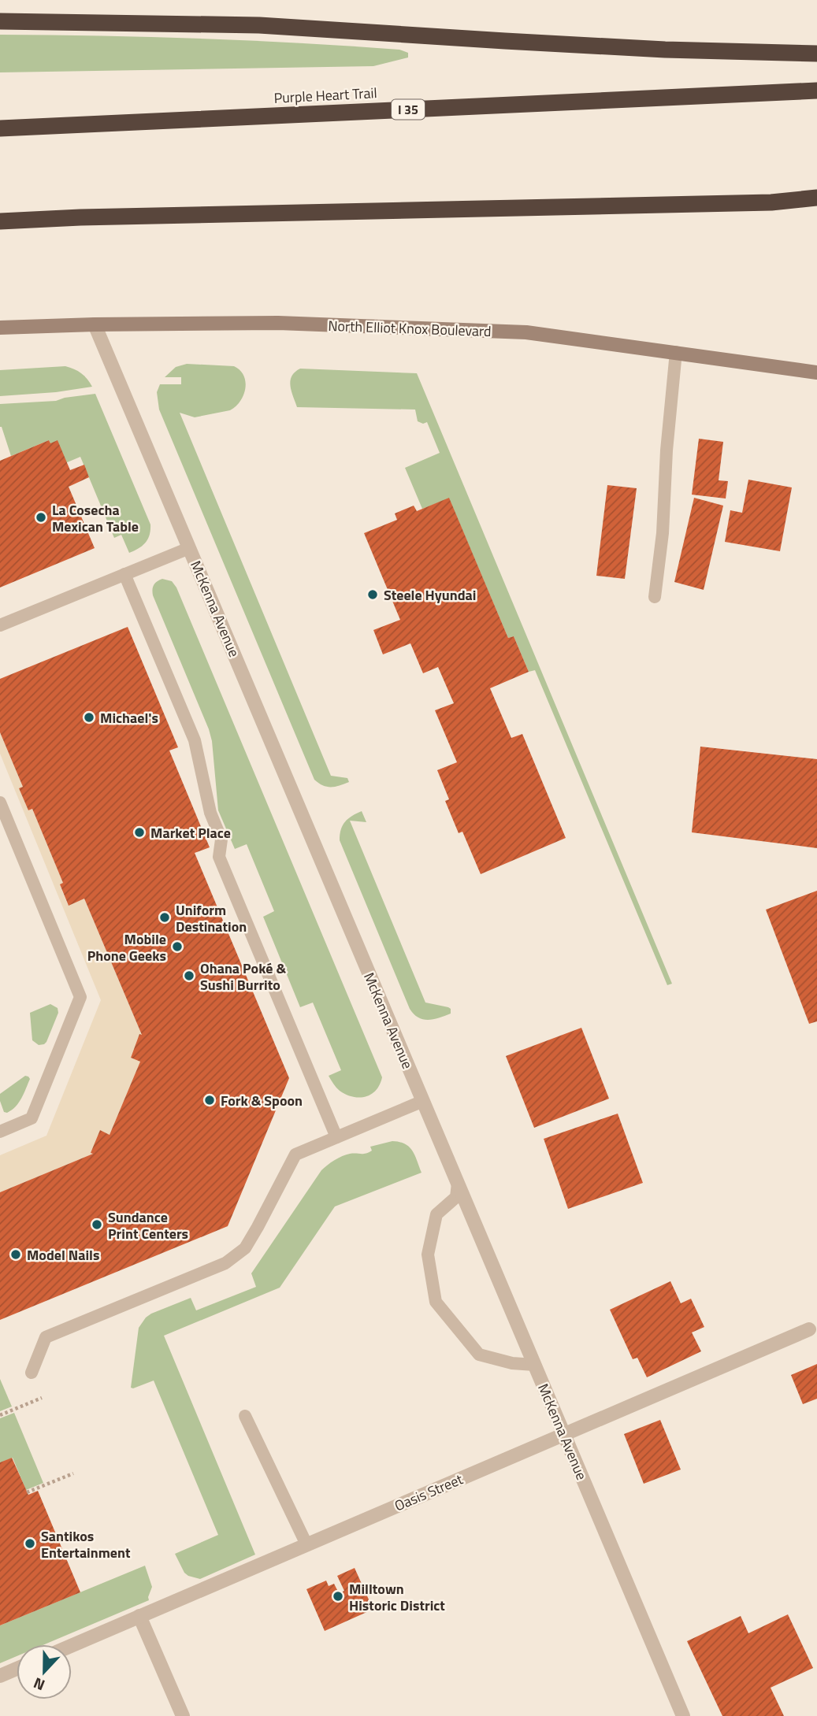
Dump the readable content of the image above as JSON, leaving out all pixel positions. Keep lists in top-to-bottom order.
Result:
{
  "streets": {
    "highway": ["Purple Heart Trail", "I 35"],
    "main road": ["North Elliot Knox Boulevard"],
    "street": ["McKenna Avenue", "Oasis Street"]
  },
  "crossings": [
    ["North Elliot Knox Boulevard", "McKenna Avenue"],
    ["McKenna Avenue", "Oasis Street"]
  ],
  "places": [
    "La Cosecha Mexican Table",
    "Steele Hyundai",
    "Michael's",
    "Market Place",
    "Uniform Destination",
    "Mobile Phone Geeks",
    "Ohana Poké & Sushi Burrito",
    "Fork & Spoon",
    "Sundance Print Centers",
    "Model Nails",
    "Santikos Entertainment",
    "Milltown Historic District"
  ],
  "north": "bottom"
}
